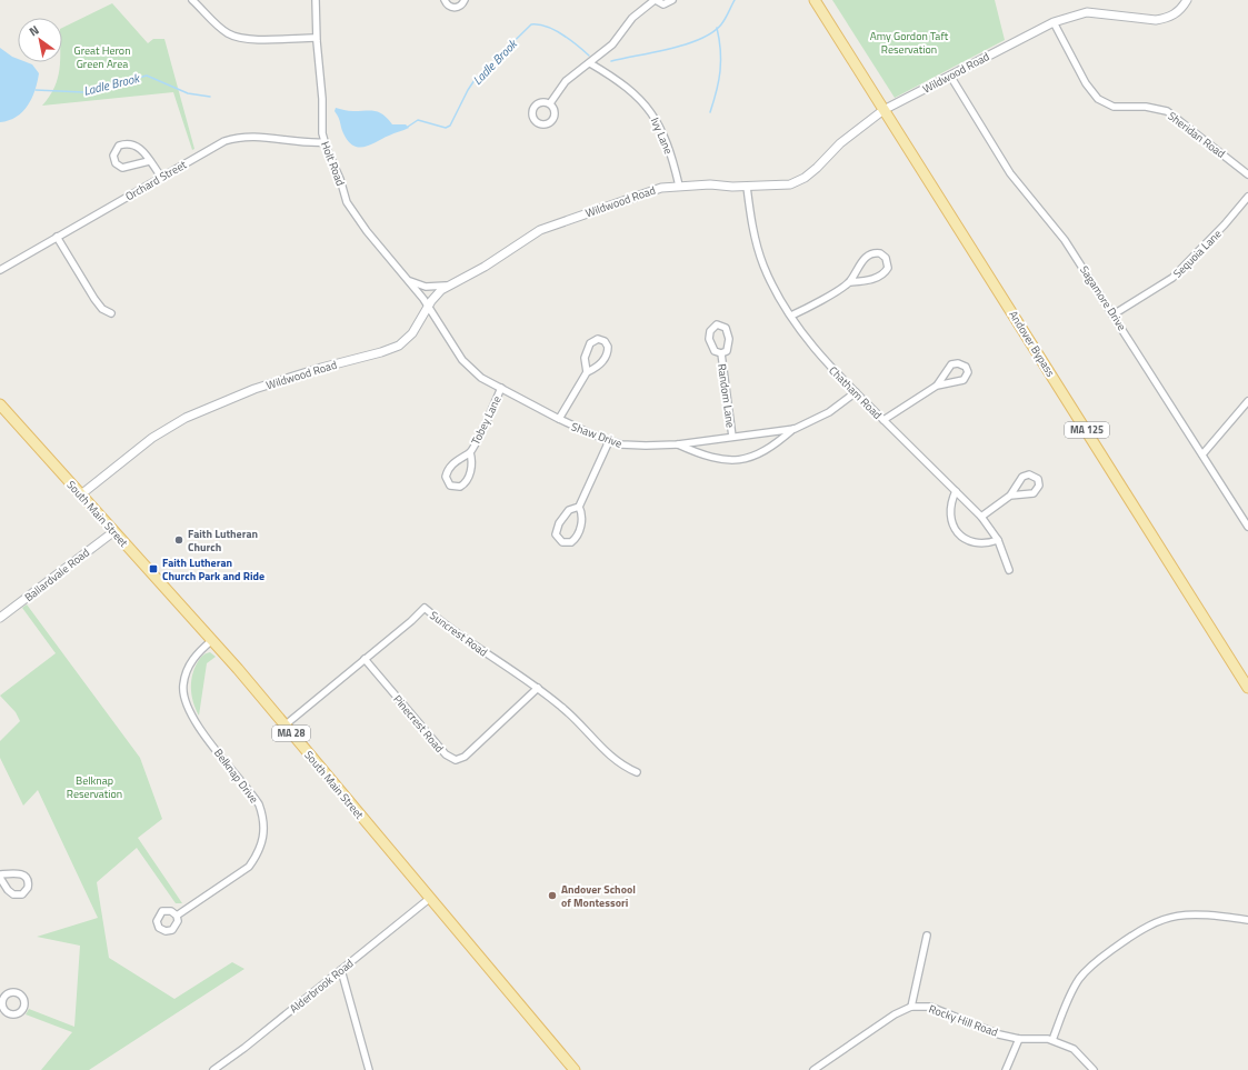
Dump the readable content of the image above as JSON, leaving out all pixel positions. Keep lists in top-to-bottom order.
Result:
{
  "streets": {
    "main road": [
      "Andover Bypass",
      "MA 125",
      "South Main Street",
      "MA 28"
    ],
    "street": [
      "Wildwood Road",
      "Sheridan Road",
      "Ivy Lane",
      "Holt Road",
      "Orchard Street",
      "Sequoia Lane",
      "Sagamore Drive",
      "Chatham Road",
      "Random Lane",
      "Tobey Lane",
      "Shaw Drive",
      "Ballardvale Road",
      "Suncrest Road",
      "Pinecrest Road",
      "Belknap Drive",
      "Alderbrook Road",
      "Rocky Hill Road"
    ]
  },
  "crossings": [
    ["Wildwood Road", "Sheridan Road"],
    ["Wildwood Road", "Ivy Lane"],
    ["Wildwood Road", "Holt Road"],
    ["Wildwood Road", "Sagamore Drive"],
    ["Wildwood Road", "Andover Bypass"],
    ["Wildwood Road", "Chatham Road"],
    ["Wildwood Road", "Shaw Drive"],
    ["Wildwood Road", "South Main Street"],
    ["Holt Road", "Orchard Street"],
    ["Holt Road", "Shaw Drive"],
    ["Sequoia Lane", "Sagamore Drive"],
    ["Chatham Road", "Shaw Drive"],
    ["Random Lane", "Shaw Drive"],
    ["Tobey Lane", "Shaw Drive"],
    ["South Main Street", "Ballardvale Road"],
    ["South Main Street", "Suncrest Road"],
    ["South Main Street", "Belknap Drive"],
    ["South Main Street", "Alderbrook Road"],
    ["Suncrest Road", "Pinecrest Road"]
  ],
  "water": ["Ladle Brook"],
  "parks": ["Amy Gordon Taft Reservation", "Great Heron Green Area", "Belknap Reservation"],
  "places": {
    "other": ["Faith Lutheran Church", "Andover School of Montessori"],
    "transit": ["Faith Lutheran Church Park and Ride"]
  },
  "north": "top left"
}
